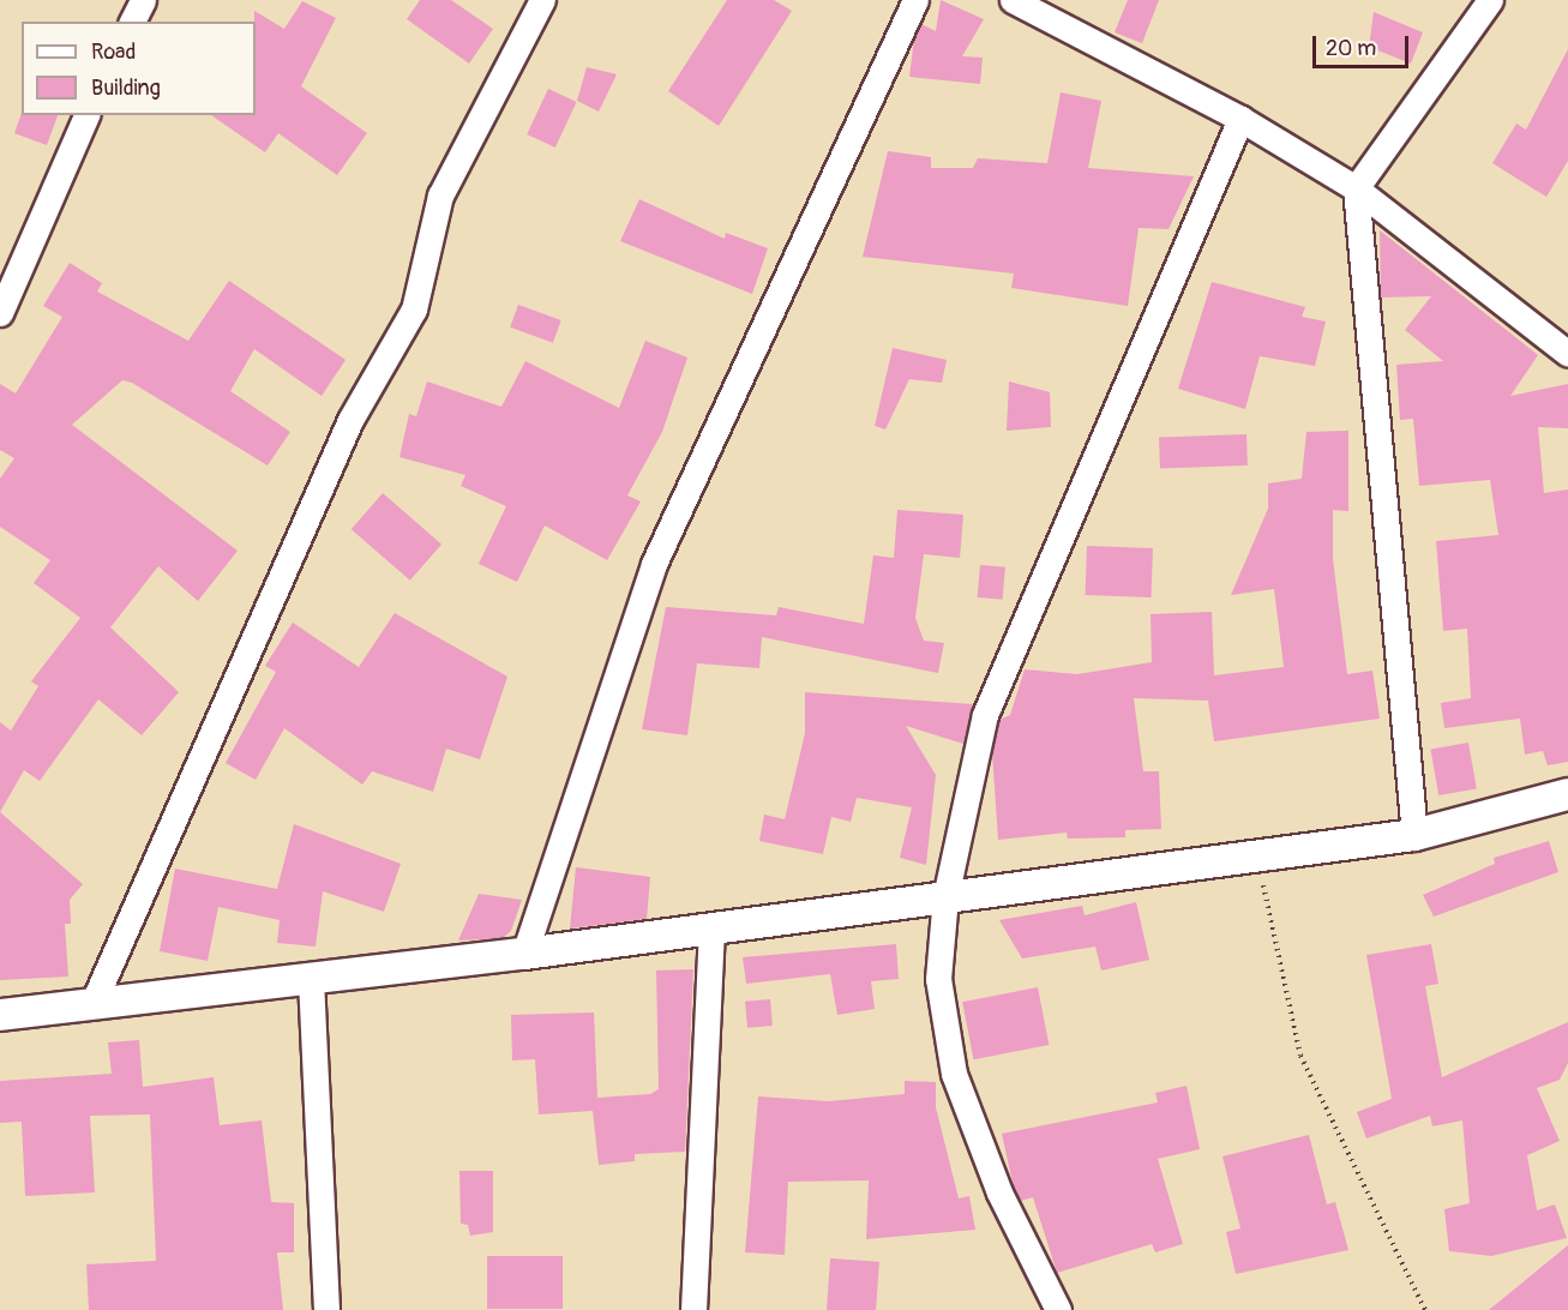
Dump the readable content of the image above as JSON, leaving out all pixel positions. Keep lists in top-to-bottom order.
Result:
{
  "legend": ["Road", "Building"],
  "scale_bar": "20 m"
}
